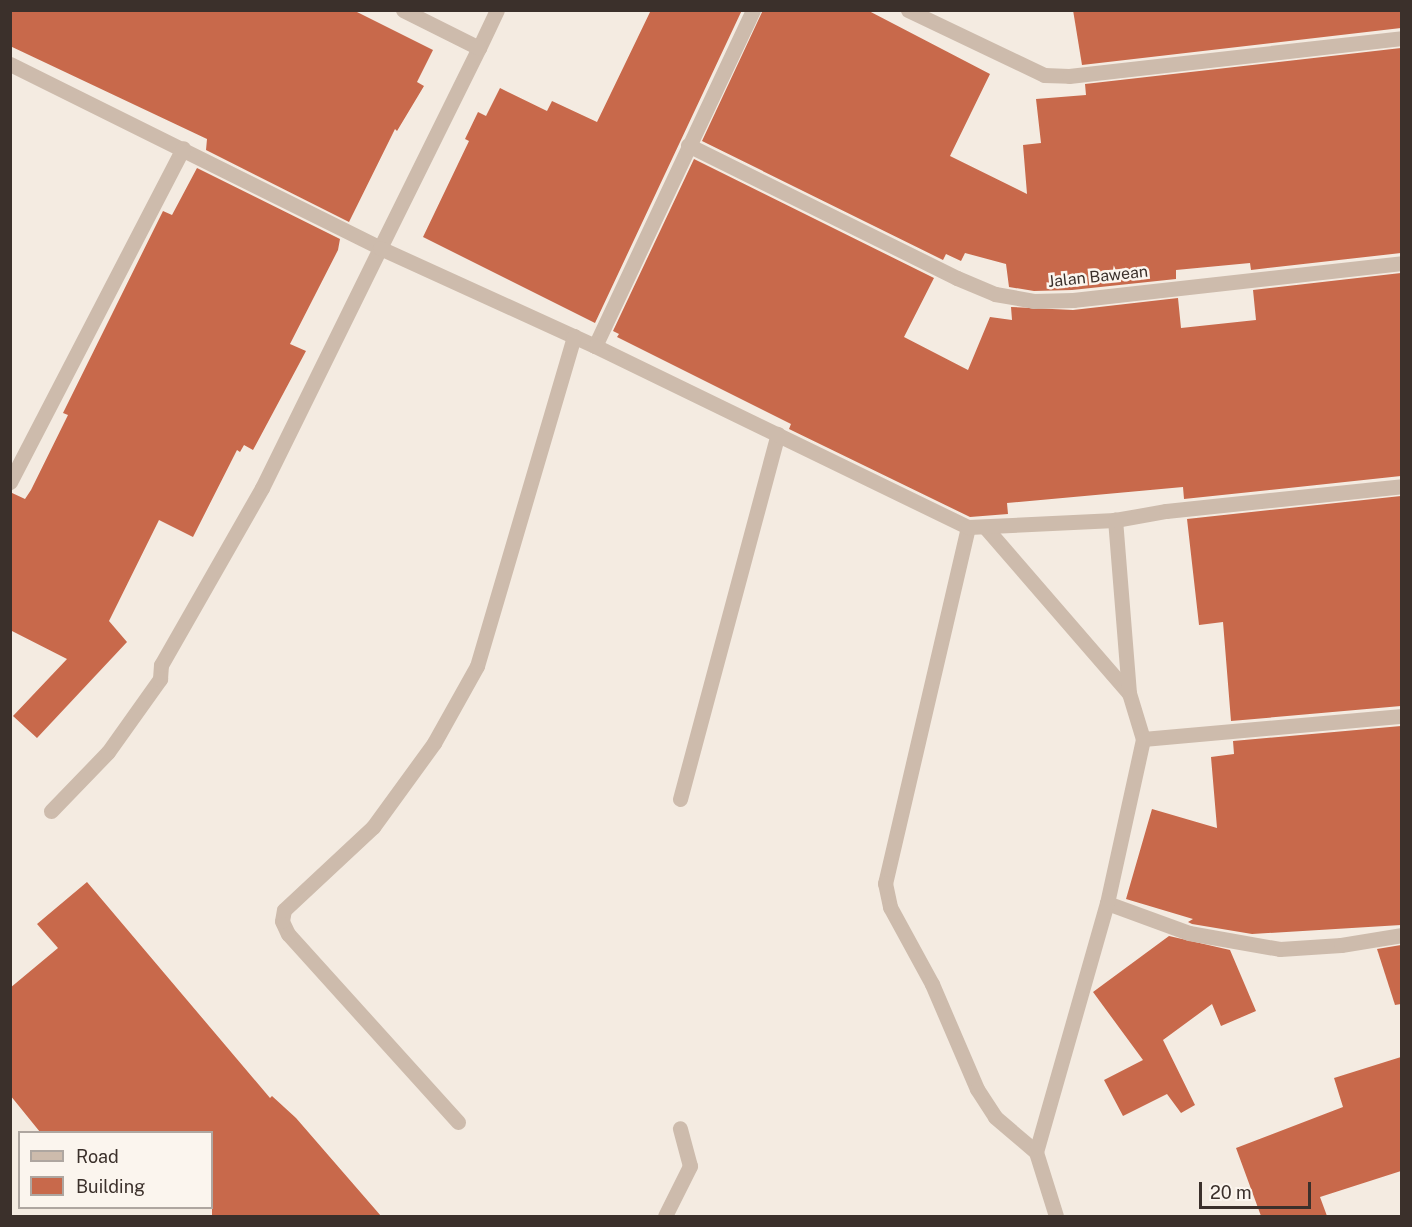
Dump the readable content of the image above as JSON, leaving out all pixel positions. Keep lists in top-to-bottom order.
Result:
{
  "streets": {
    "street": ["Jalan Bawean"]
  },
  "legend": ["Road", "Building"],
  "scale_bar": "20 m"
}
